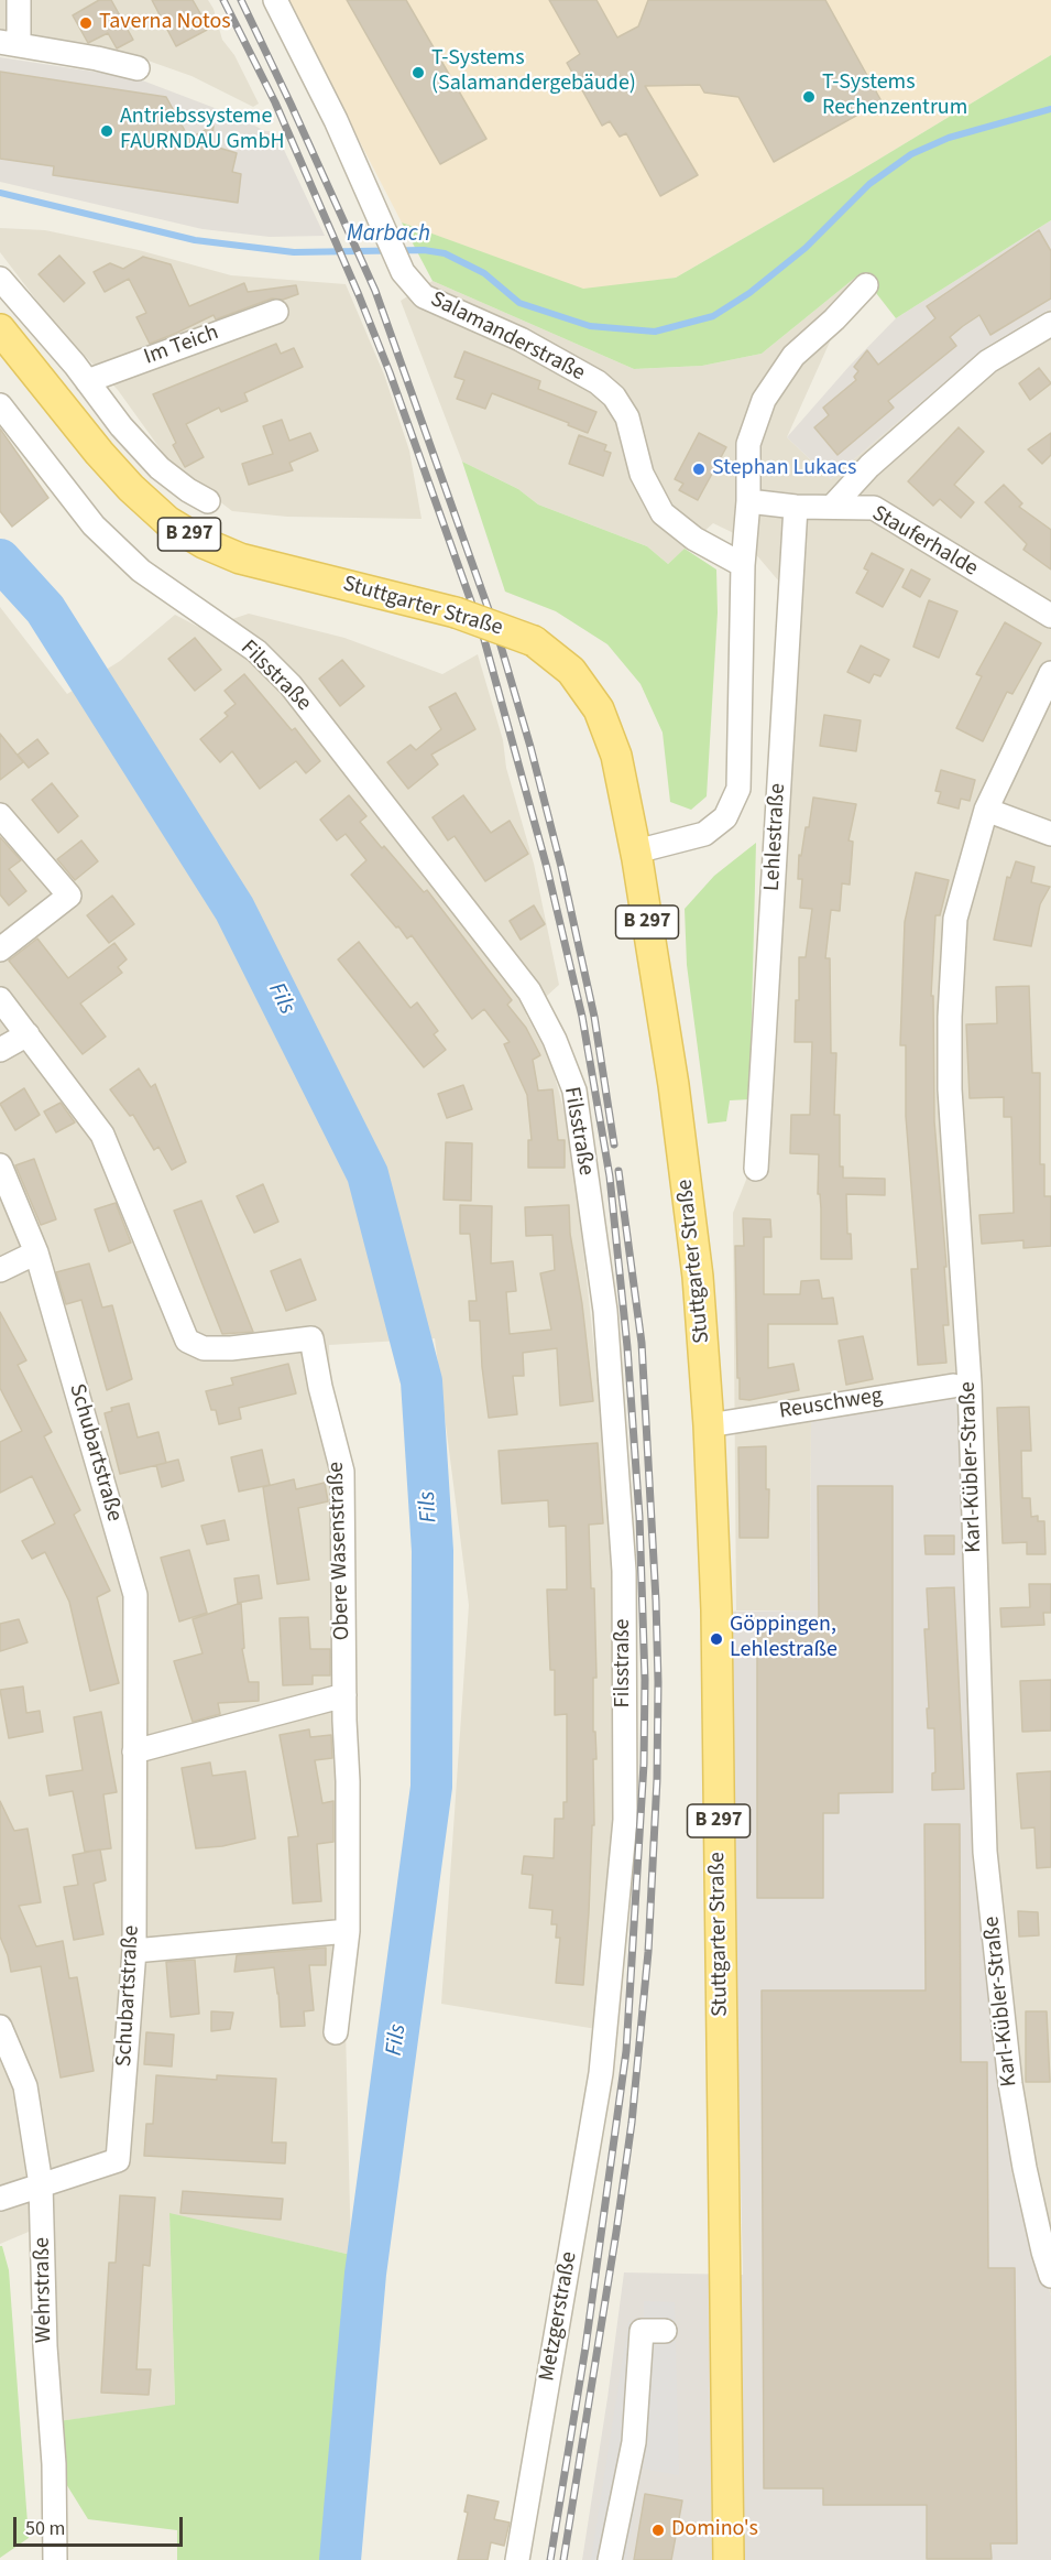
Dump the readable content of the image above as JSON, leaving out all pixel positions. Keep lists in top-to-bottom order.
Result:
{
  "streets": {
    "main road": ["B 297", "Stuttgarter Straße"],
    "street": [
      "Salamanderstraße",
      "Im Teich",
      "Stauferhalde",
      "Filsstraße",
      "Lehlestraße",
      "Reuschweg",
      "Schubartstraße",
      "Karl-Kübler-Straße",
      "Obere Wasenstraße",
      "Wehrstraße",
      "Metzgerstraße"
    ]
  },
  "crossings": [
    ["Salamanderstraße", "Lehlestraße"],
    ["Stauferhalde", "Lehlestraße"],
    ["Stuttgarter Straße", "Lehlestraße"],
    ["Stuttgarter Straße", "Reuschweg"],
    ["Filsstraße", "Metzgerstraße"],
    ["Schubartstraße", "Wehrstraße"]
  ],
  "water": ["Marbach", "Fils"],
  "places": [
    "Taverna Notos",
    "T-Systems (Salamandergebäude)",
    "T-Systems Rechenzentrum",
    "Antriebssysteme FAURNDAU GmbH",
    "Stephan Lukacs",
    "Göppingen, Lehlestraße",
    "Domino's"
  ],
  "scale_bar": "50 m"
}
